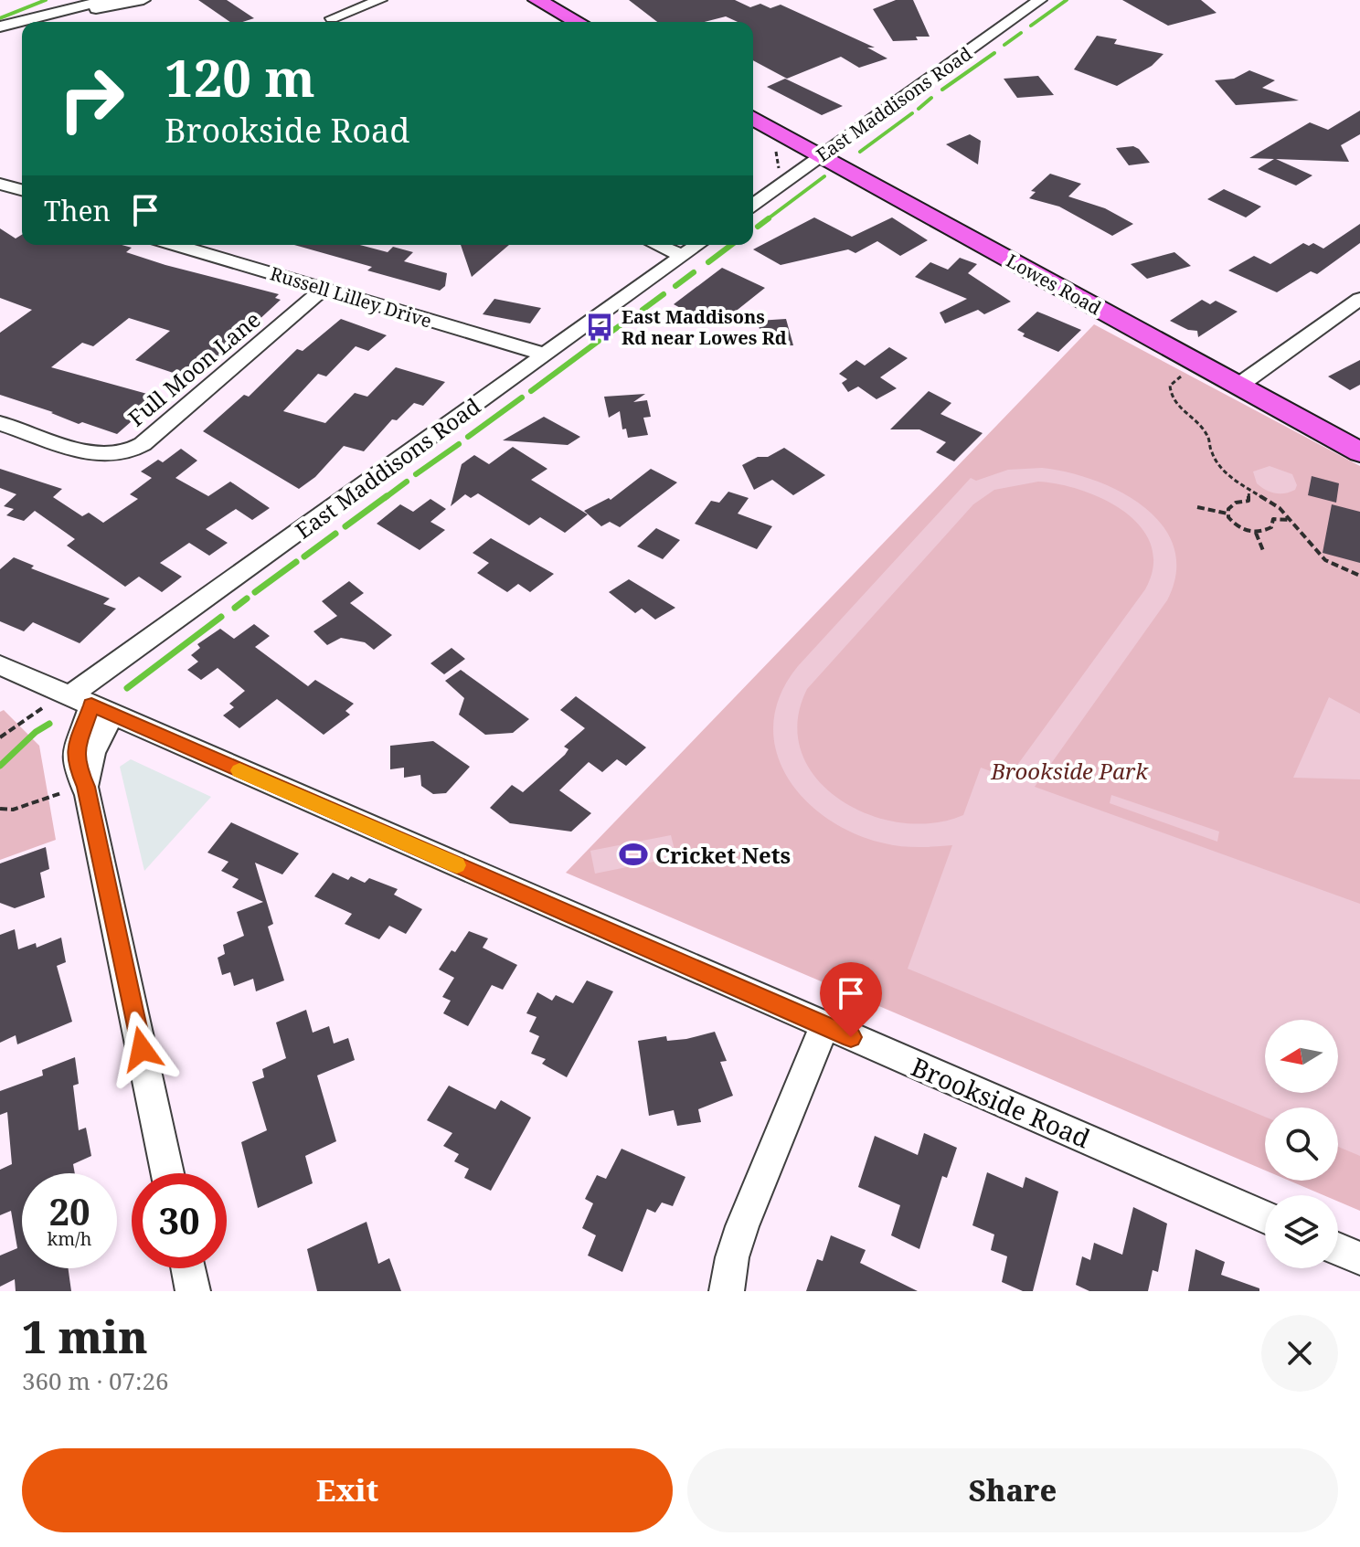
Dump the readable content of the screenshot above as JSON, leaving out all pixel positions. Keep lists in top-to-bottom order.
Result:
{
  "streets": {
    "main road": ["Lowes Road"],
    "street": [
      "East Maddisons Road",
      "Russell Lilley Drive",
      "Full Moon Lane",
      "Brookside Road"
    ]
  },
  "crossings": [
    ["East Maddisons Road", "Lowes Road"],
    ["East Maddisons Road", "Russell Lilley Drive"],
    ["East Maddisons Road", "Brookside Road"],
    ["Russell Lilley Drive", "Full Moon Lane"]
  ],
  "parks": ["Brookside Park"],
  "places": {
    "bus stop": ["East Maddisons Rd near Lowes Rd"],
    "sports": ["Cricket Nets"]
  },
  "north": "left",
  "page": {
    "turn": ["120 m", "Brookside Road"],
    "then": "Then",
    "speed": "20 km/h",
    "limit": "30",
    "heading": ["1 min", "360 m · 07:26"],
    "buttons": ["Exit", "Share"]
  }
}
